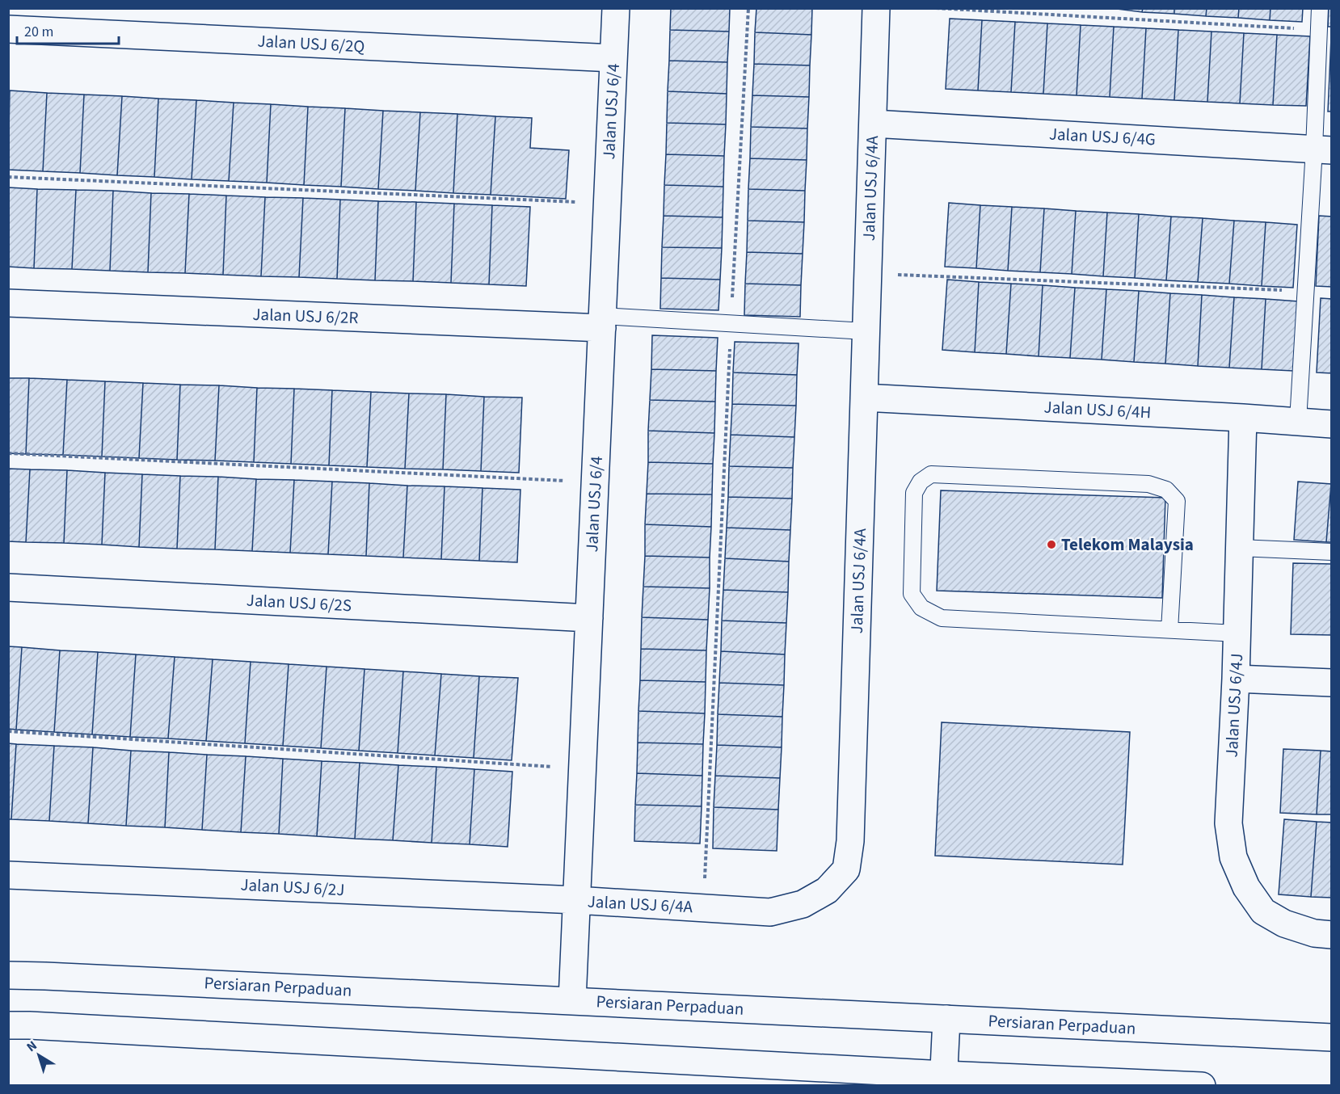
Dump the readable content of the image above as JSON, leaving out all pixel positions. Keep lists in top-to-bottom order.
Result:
{
  "streets": {
    "street": [
      "Jalan USJ 6/2Q",
      "Jalan USJ 6/4",
      "Jalan USJ 6/4G",
      "Jalan USJ 6/4A",
      "Jalan USJ 6/2R",
      "Jalan USJ 6/4H",
      "Jalan USJ 6/2S",
      "Jalan USJ 6/4J",
      "Jalan USJ 6/2J",
      "Persiaran Perpaduan"
    ]
  },
  "crossings": [
    ["Jalan USJ 6/2Q", "Jalan USJ 6/4"],
    ["Jalan USJ 6/4", "Jalan USJ 6/4A"],
    ["Jalan USJ 6/4", "Jalan USJ 6/2R"],
    ["Jalan USJ 6/4", "Jalan USJ 6/2S"],
    ["Jalan USJ 6/4", "Jalan USJ 6/2J"],
    ["Jalan USJ 6/4", "Persiaran Perpaduan"],
    ["Jalan USJ 6/4G", "Jalan USJ 6/4A"],
    ["Jalan USJ 6/4A", "Jalan USJ 6/4H"],
    ["Jalan USJ 6/4A", "Jalan USJ 6/2J"],
    ["Jalan USJ 6/4H", "Jalan USJ 6/4J"]
  ],
  "places": ["Telekom Malaysia"],
  "scale_bar": "20 m",
  "north": "top left"
}
